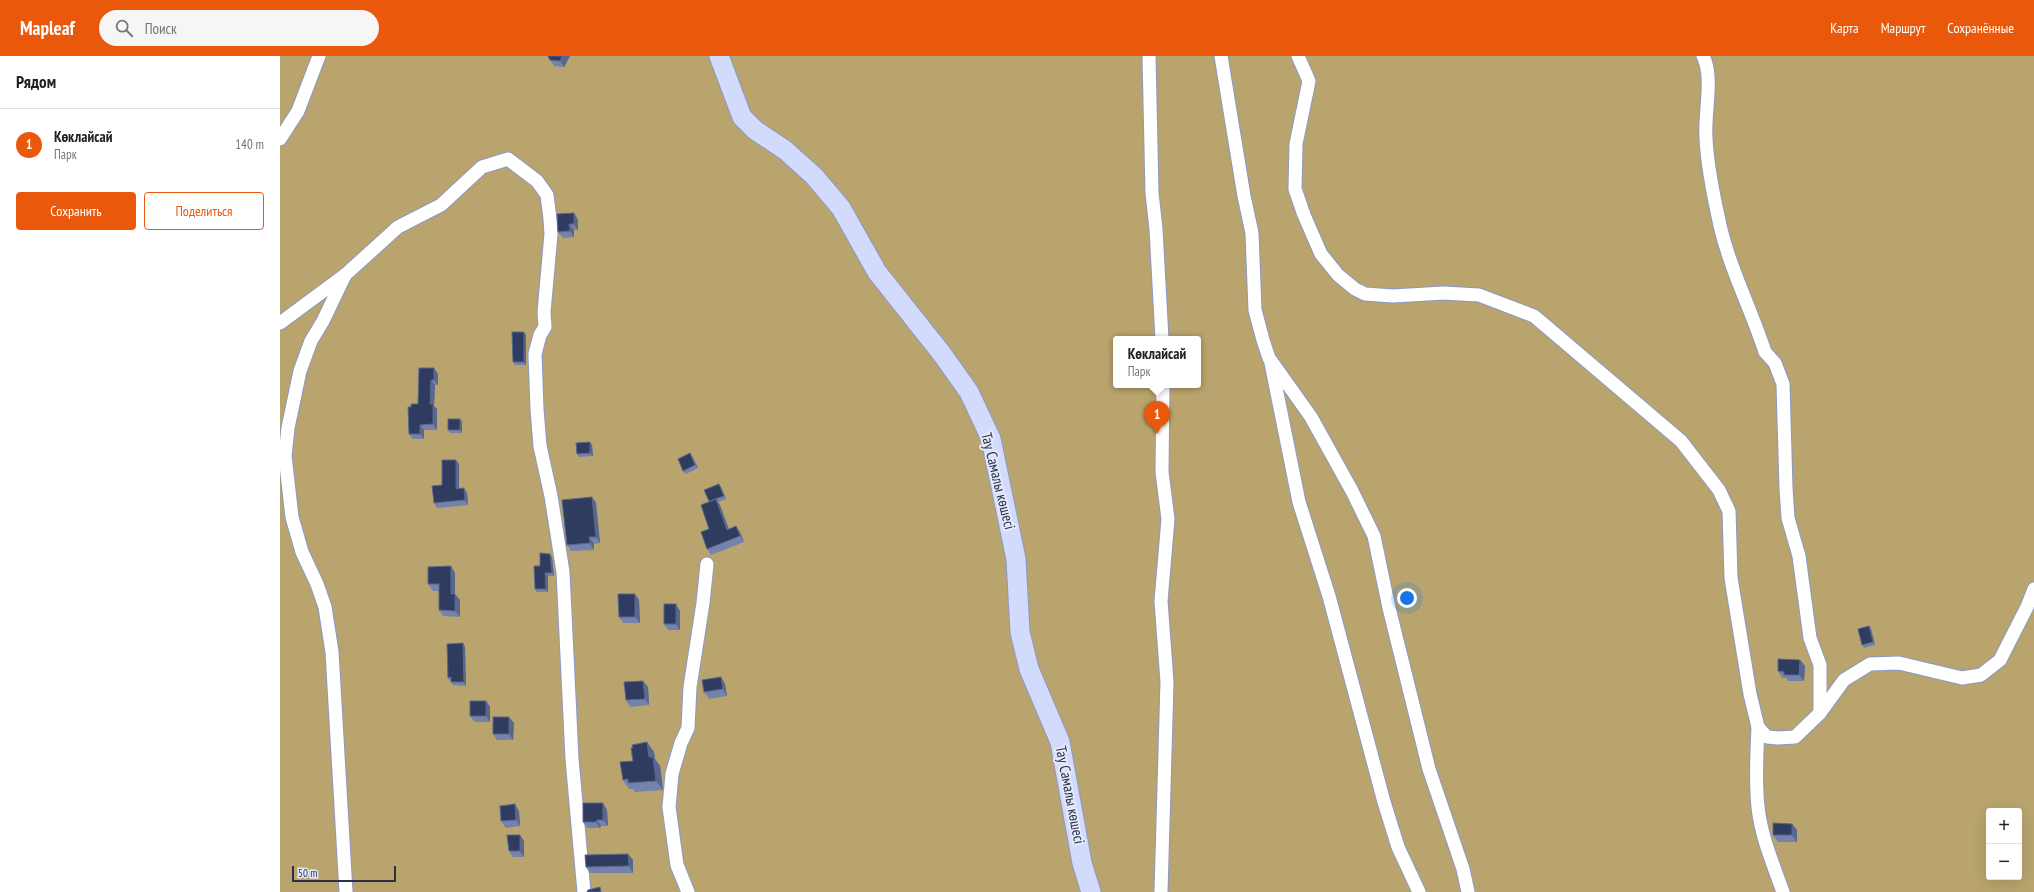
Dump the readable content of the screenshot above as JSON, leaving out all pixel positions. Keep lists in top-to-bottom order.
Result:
{
  "streets": {
    "street": ["Тау Самалы көшесі"]
  },
  "scale_bar": "50 m",
  "page": {
    "header": "Mapleaf",
    "search": "Поиск",
    "nav": ["Карта", "Маршрут", "Сохранённые"],
    "heading": "Рядом",
    "list": [
      {
        "mark": "1",
        "name": "Көклайсай",
        "note": "Парк",
        "value": "140 m"
      }
    ],
    "buttons": ["Сохранить", "Поделиться"],
    "popup": ["Көклайсай", "Парк"],
    "pins": "1",
    "map_buttons": ["+", "−"],
    "scale": "50 m"
  }
}
